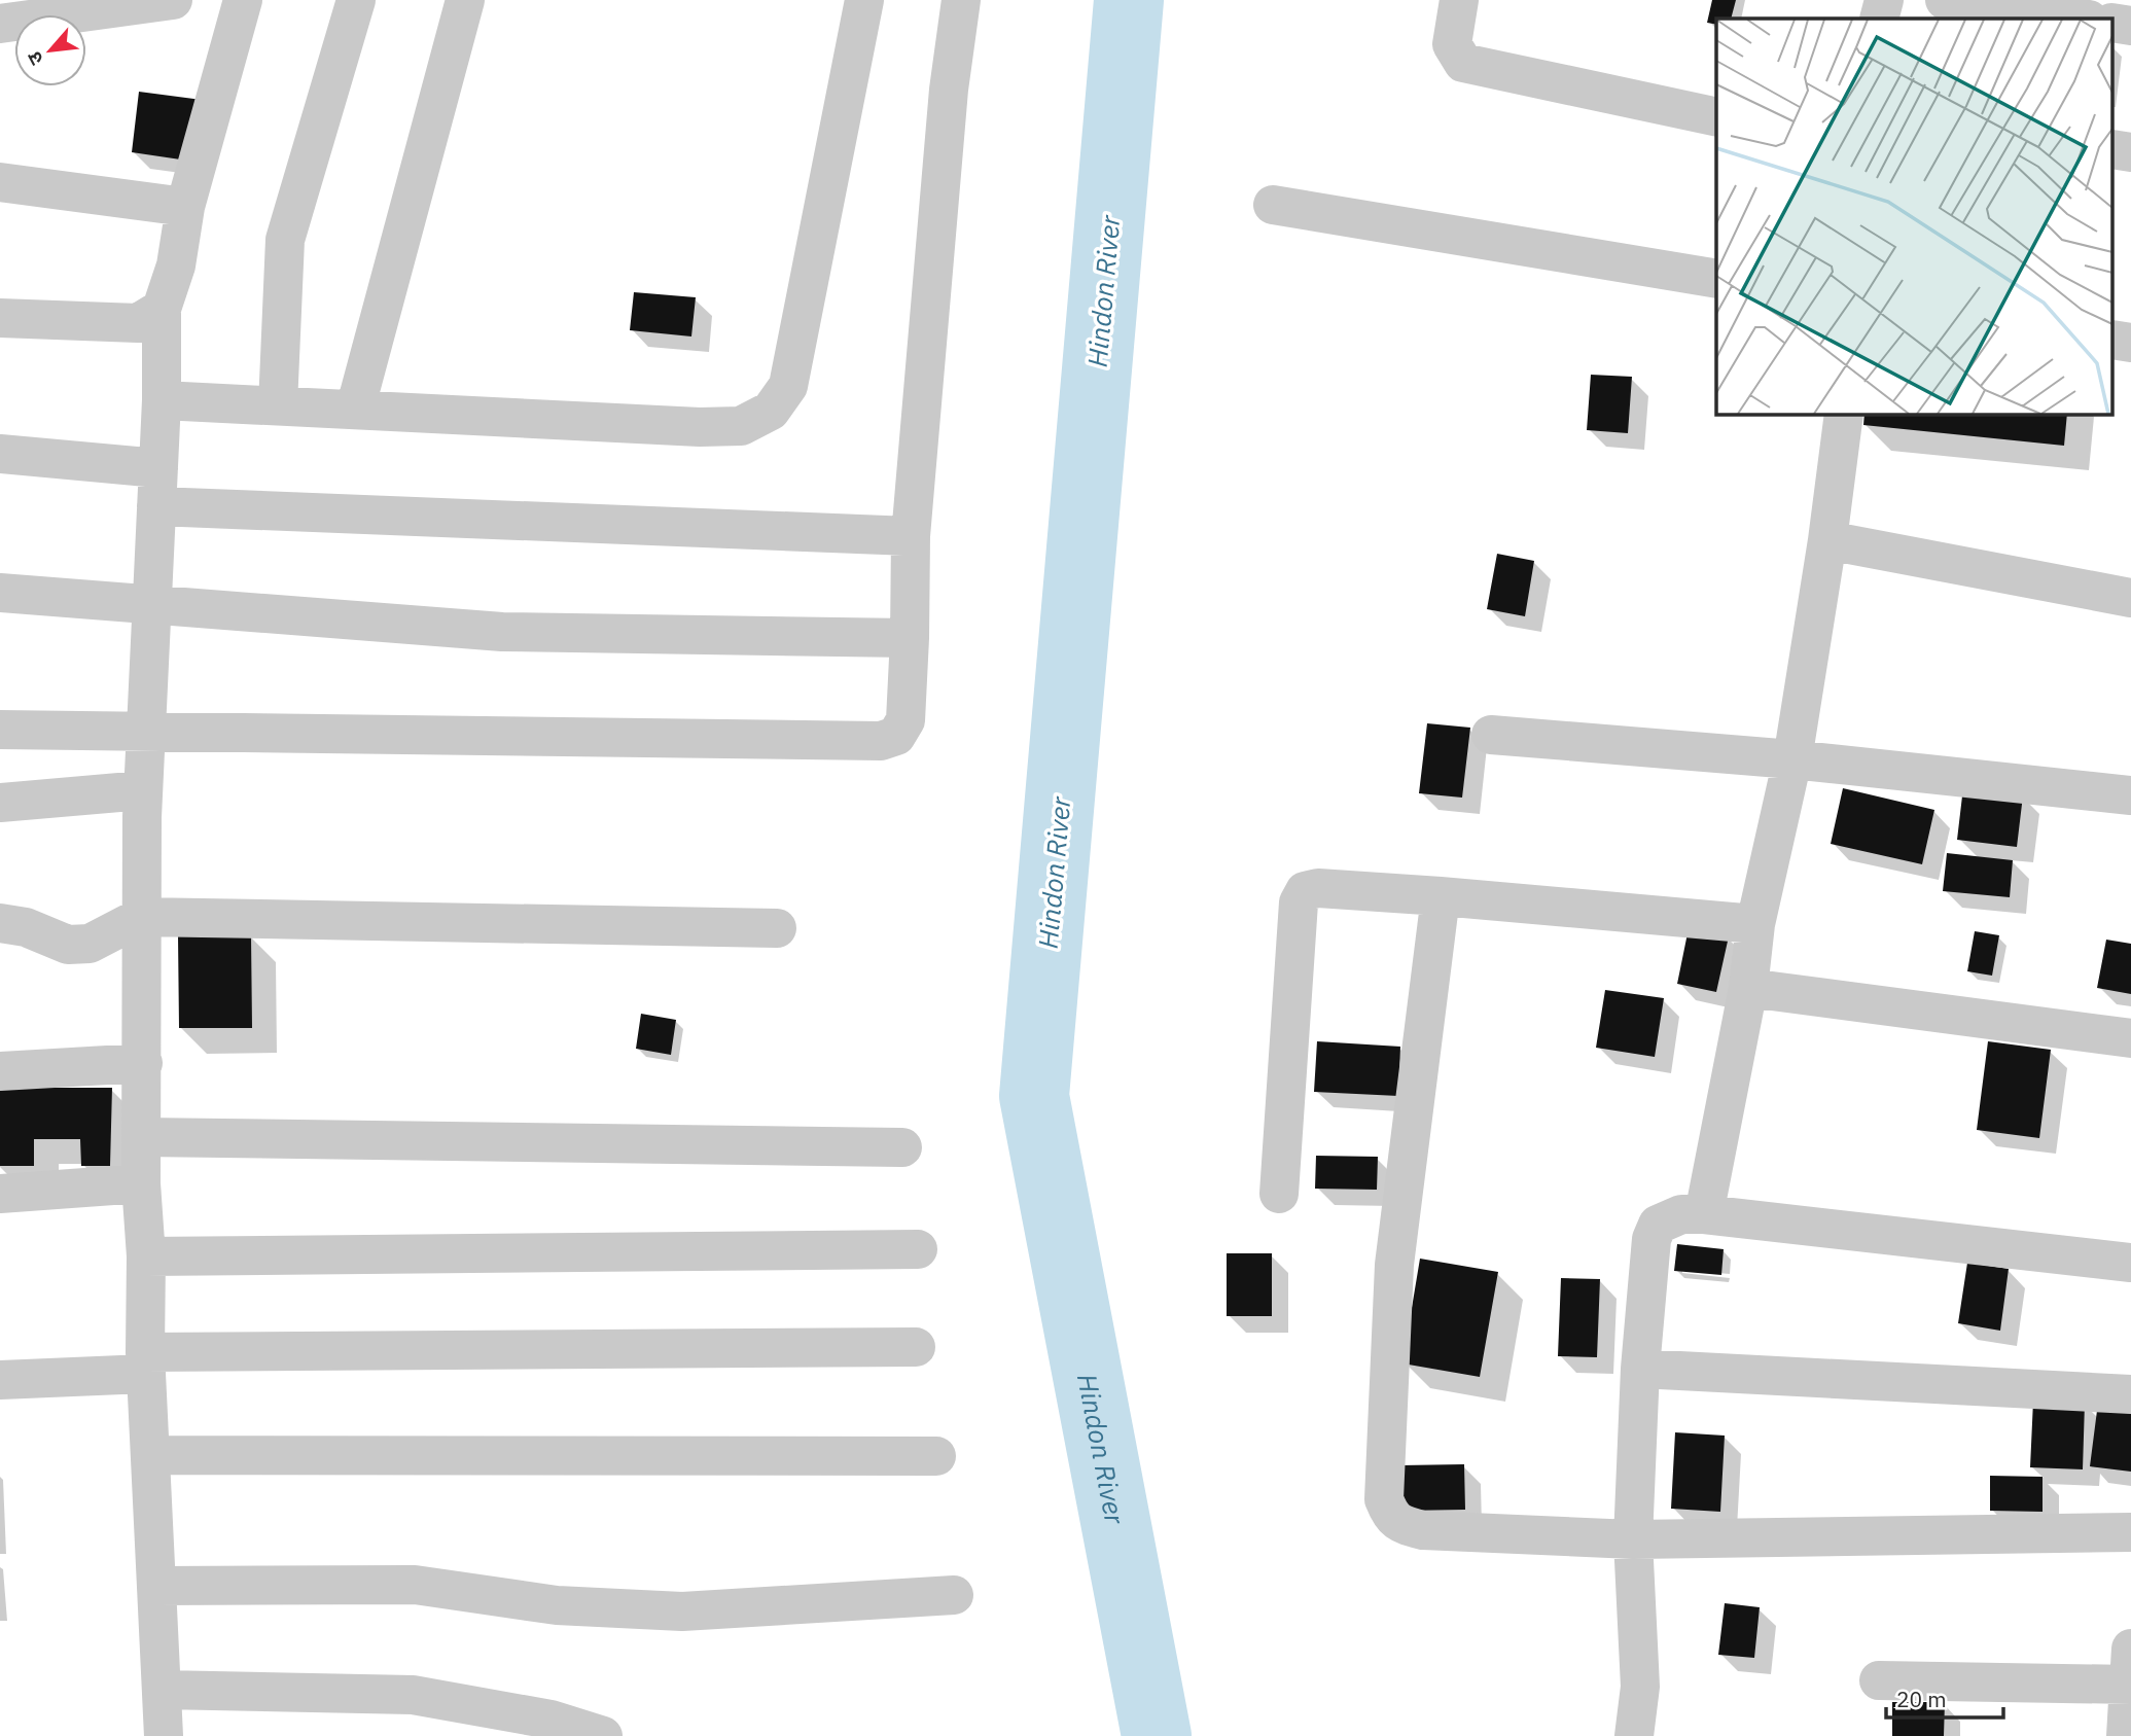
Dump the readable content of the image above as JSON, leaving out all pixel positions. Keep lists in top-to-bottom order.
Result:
{
  "water": ["Hindon River"],
  "scale_bar": "20 m",
  "north": "bottom left"
}
